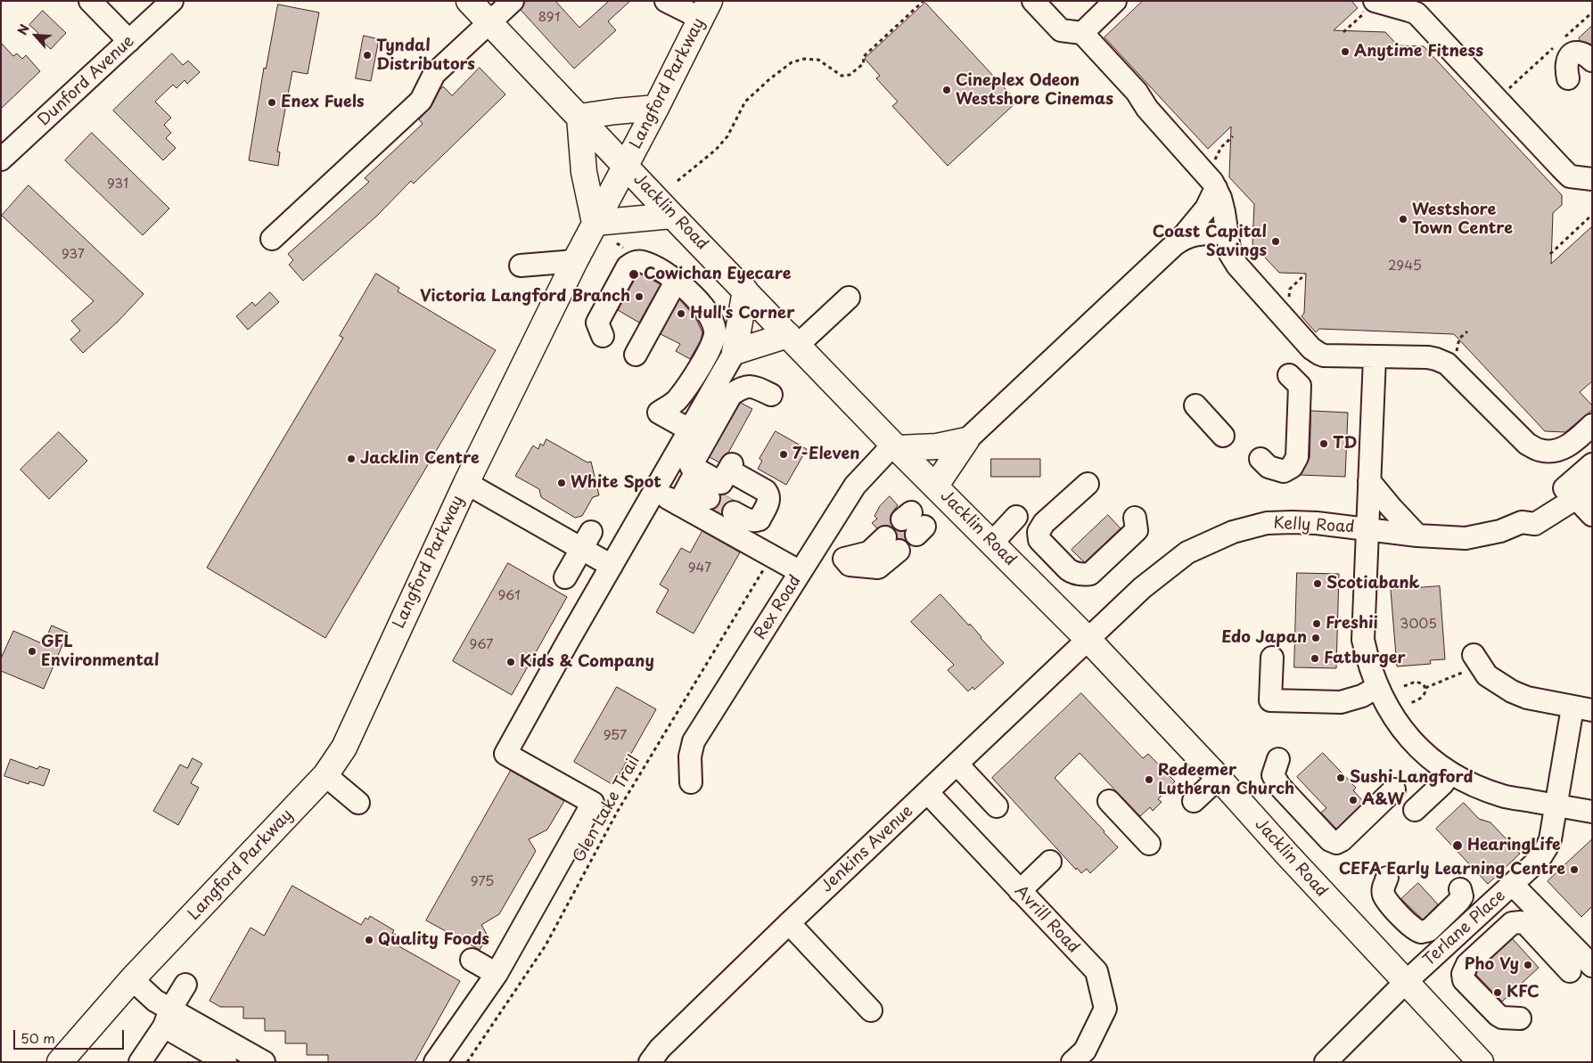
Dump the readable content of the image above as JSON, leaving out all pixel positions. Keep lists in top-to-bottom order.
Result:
{
  "streets": {
    "main road": ["Langford Parkway", "Jacklin Road"],
    "street": [
      "Dunford Avenue",
      "Kelly Road",
      "Rex Road",
      "Jenkins Avenue",
      "Avrill Road",
      "Terlane Place"
    ],
    "path": ["Glen Lake Trail"]
  },
  "crossings": [
    ["Langford Parkway", "Jacklin Road"],
    ["Jacklin Road", "Kelly Road"],
    ["Jacklin Road", "Rex Road"],
    ["Jacklin Road", "Jenkins Avenue"],
    ["Jacklin Road", "Terlane Place"],
    ["Kelly Road", "Jenkins Avenue"],
    ["Jenkins Avenue", "Avrill Road"]
  ],
  "places": [
    "Anytime Fitness",
    "Tyndal Distributors",
    "Cineplex Odeon Westshore Cinemas",
    "Enex Fuels",
    "Westshore Town Centre",
    "Coast Capital Savings",
    "Cowichan Eyecare",
    "Victoria Langford Branch",
    "Hull's Corner",
    "TD",
    "7-Eleven",
    "Jacklin Centre",
    "White Spot",
    "Scotiabank",
    "Freshii",
    "Edo Japan",
    "GFL Environmental",
    "Fatburger",
    "Kids & Company",
    "Sushi Langford",
    "Redeemer Lutheran Church",
    "A&W",
    "HearingLife",
    "CEFA Early Learning Centre",
    "Quality Foods",
    "Pho Vy",
    "KFC"
  ],
  "house_numbers": [
    "891",
    "931",
    "937",
    "2945",
    "947",
    "961",
    "3005",
    "967",
    "957",
    "975"
  ],
  "scale_bar": "50 m",
  "north": "top left"
}
